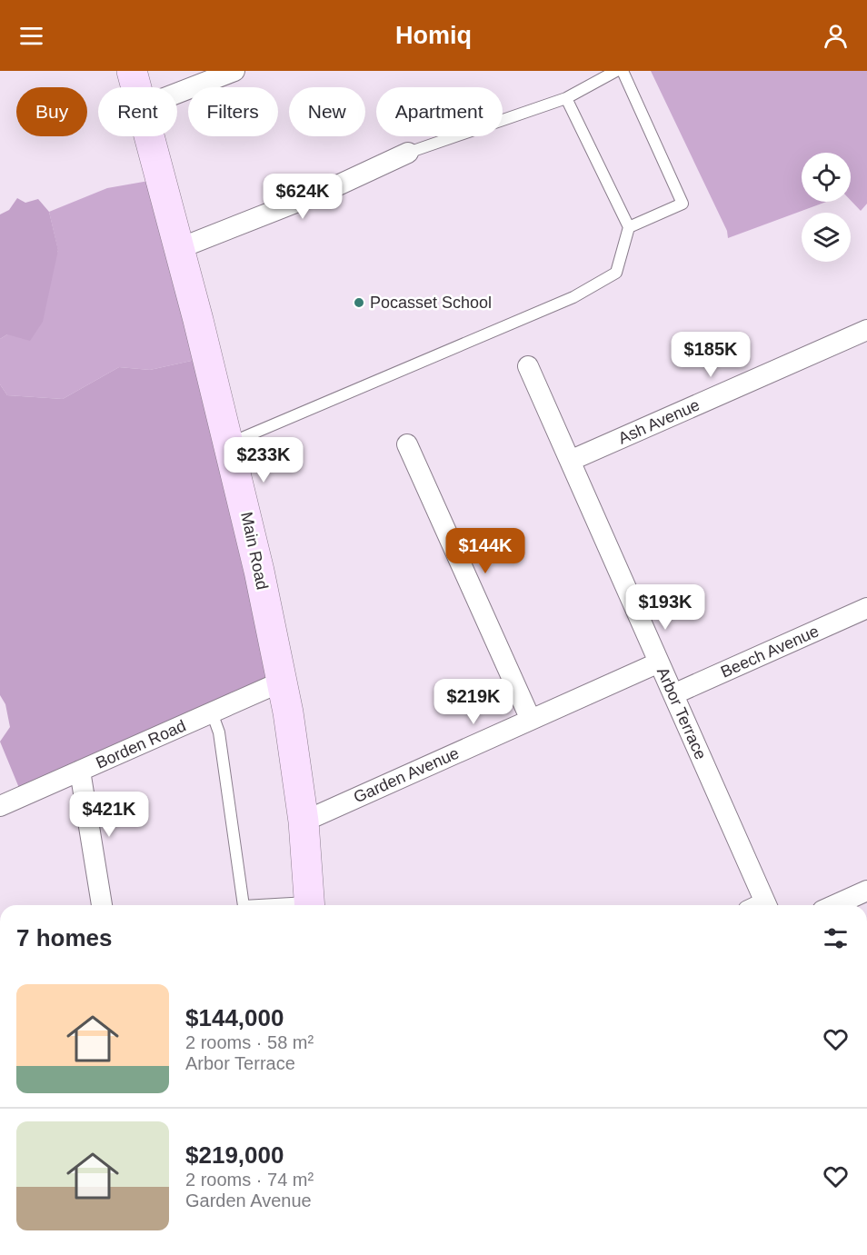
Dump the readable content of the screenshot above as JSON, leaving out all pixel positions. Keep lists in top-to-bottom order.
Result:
{
  "streets": {
    "main road": ["Main Road"],
    "street": [
      "Ash Avenue",
      "Beech Avenue",
      "Arbor Terrace",
      "Borden Road",
      "Garden Avenue"
    ]
  },
  "crossings": [
    ["Ash Avenue", "Arbor Terrace"],
    ["Main Road", "Borden Road"],
    ["Main Road", "Garden Avenue"],
    ["Beech Avenue", "Arbor Terrace"],
    ["Arbor Terrace", "Garden Avenue"]
  ],
  "places": ["Pocasset School"],
  "page": {
    "header": "Homiq",
    "chip": [
      "Buy",
      "Rent",
      "Filters",
      "New",
      "Apartment"
    ],
    "price": [
      "$624K",
      "$185K",
      "$233K",
      "$144K",
      "$193K",
      "$219K",
      "$421K"
    ],
    "heading": "7 homes",
    "list": [
      {
        "name": "$144,000",
        "note": "2 rooms · 58 m² · Arbor Terrace"
      },
      {
        "name": "$219,000",
        "note": "2 rooms · 74 m² · Garden Avenue"
      }
    ]
  }
}
